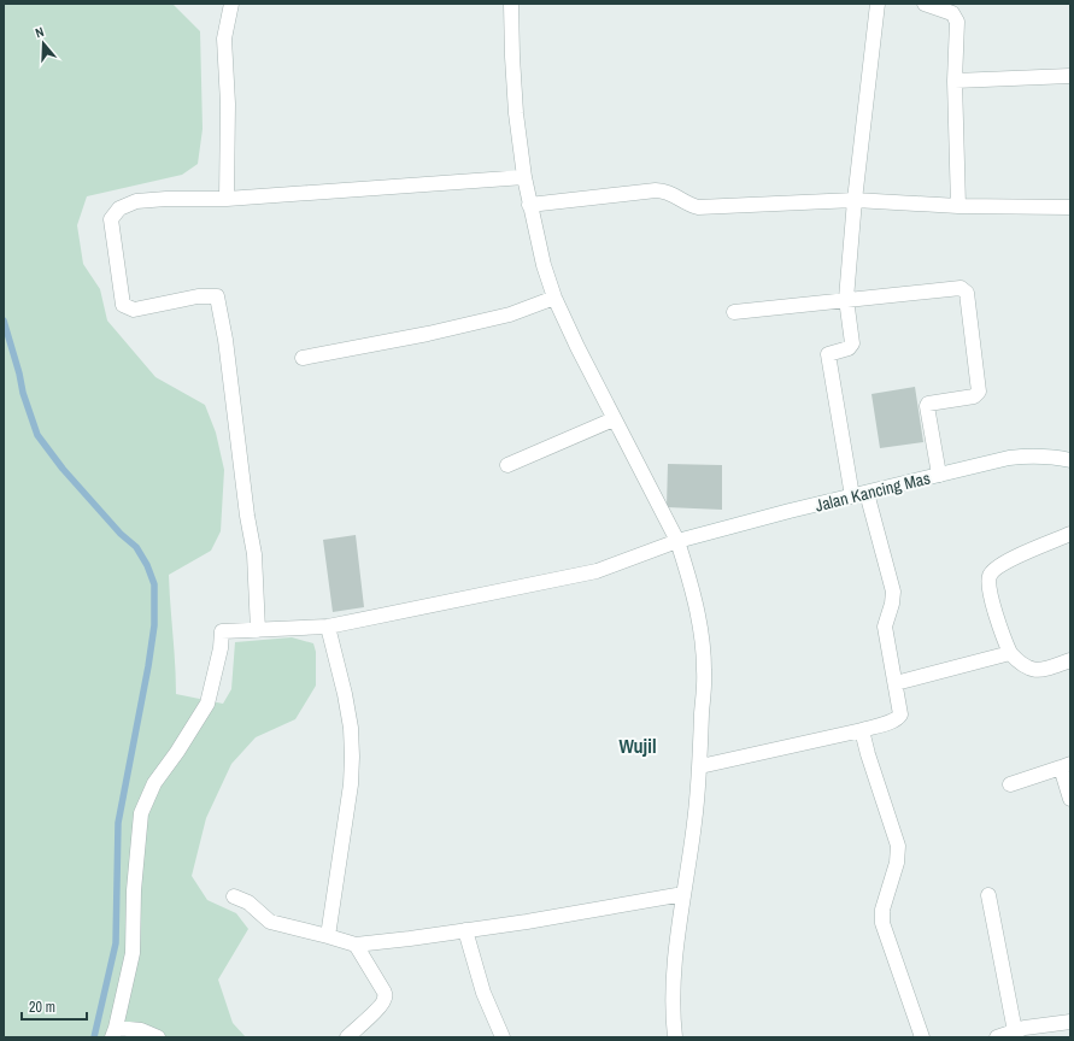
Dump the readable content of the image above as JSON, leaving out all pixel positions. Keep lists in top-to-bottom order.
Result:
{
  "streets": {
    "street": ["Jalan Kancing Mas"]
  },
  "districts": ["Wujil"],
  "scale_bar": "20 m",
  "north": "top"
}
